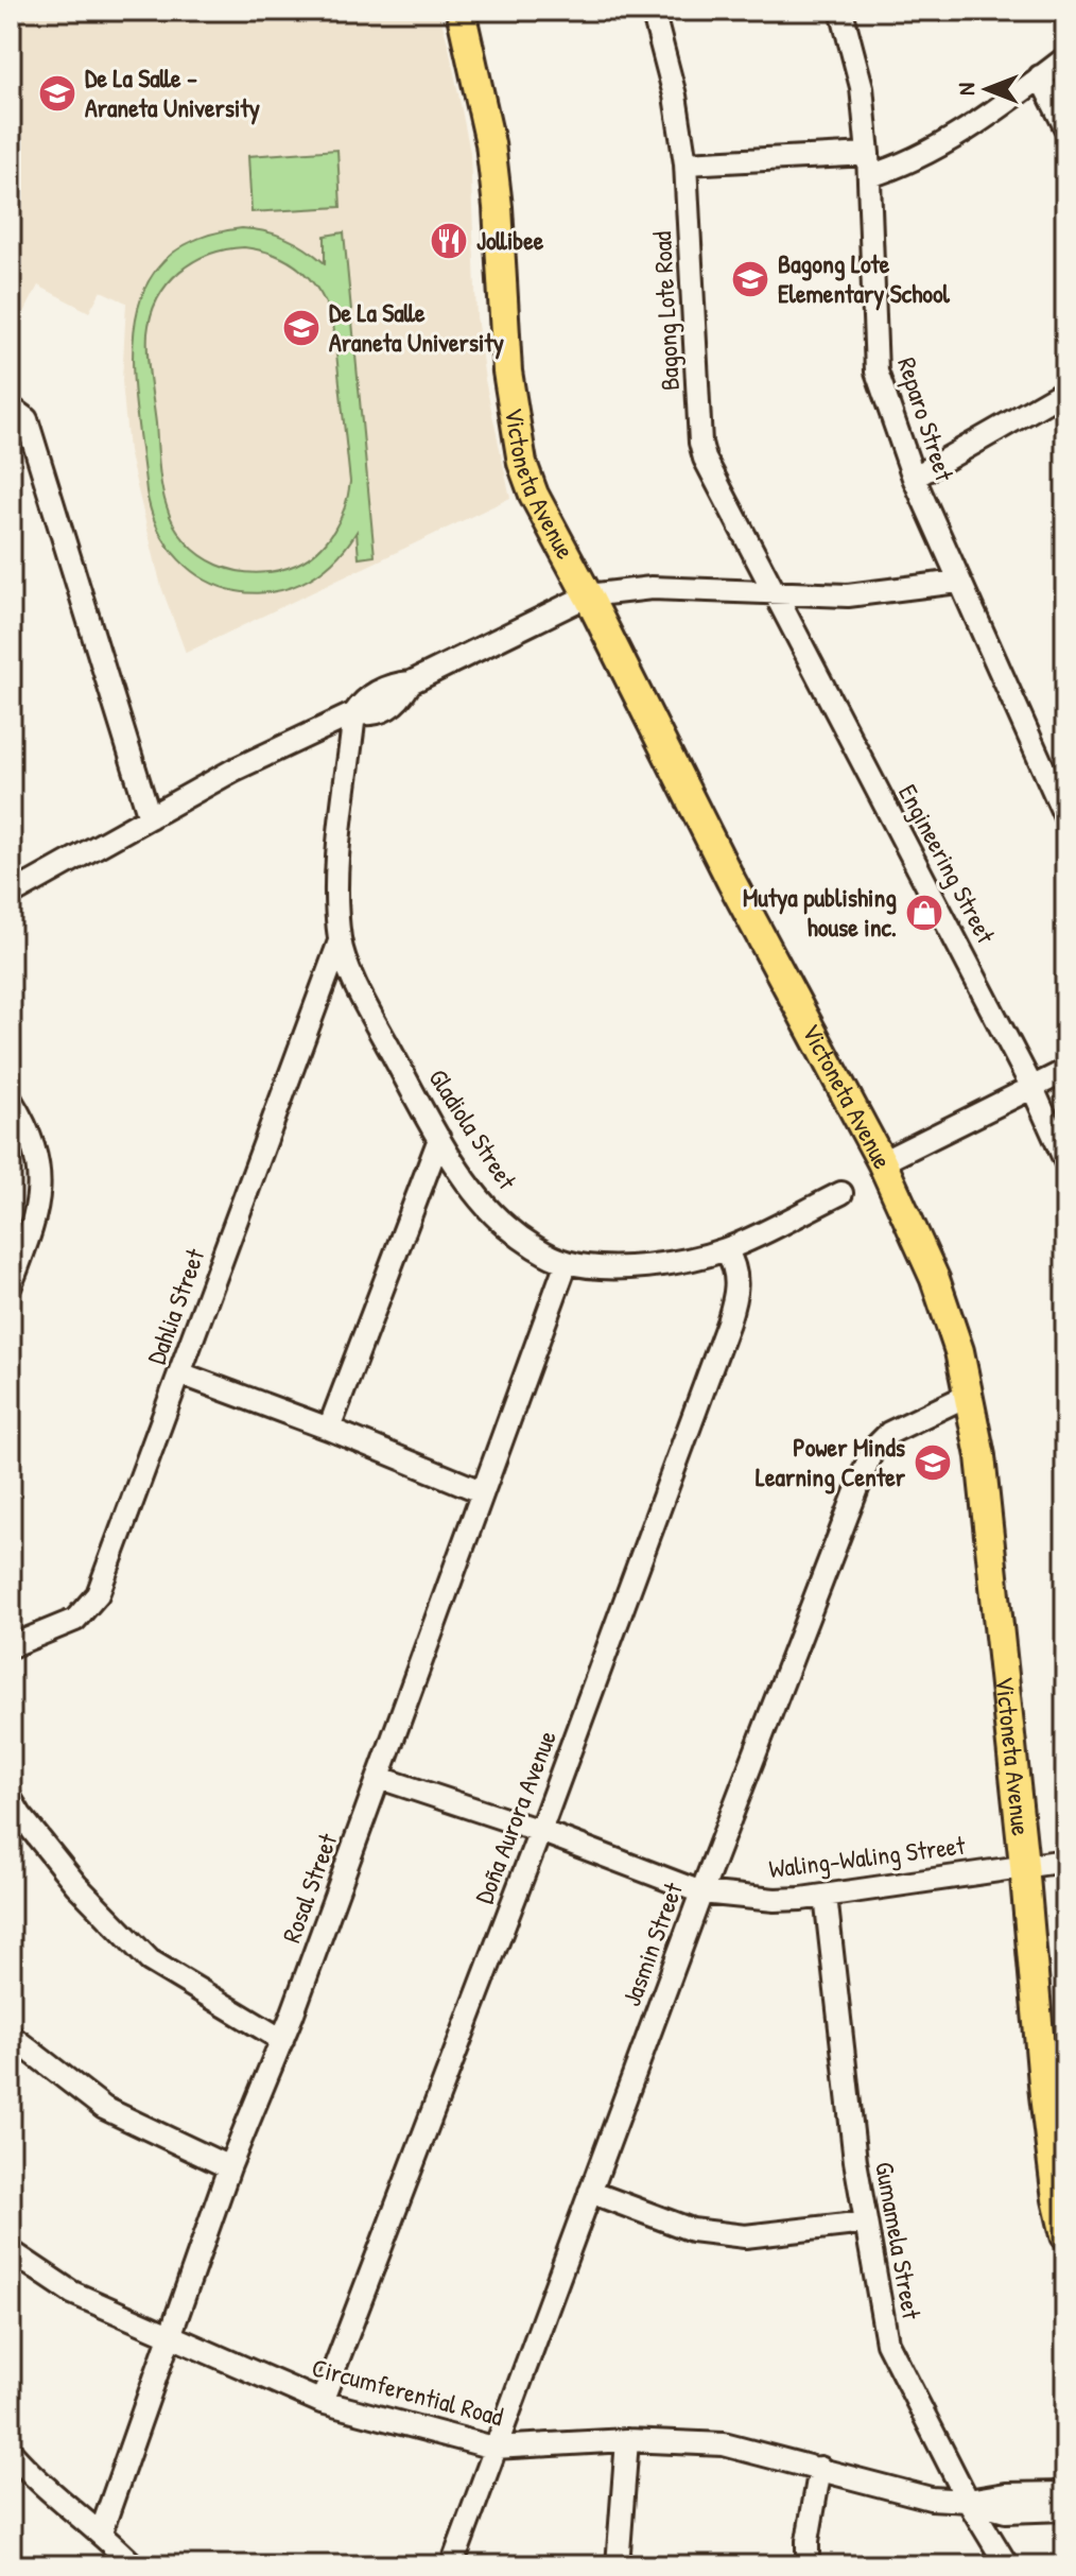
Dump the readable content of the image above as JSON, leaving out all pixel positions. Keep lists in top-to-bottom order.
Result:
{
  "streets": {
    "main road": ["Victoneta Avenue"],
    "street": [
      "Bagong Lote Road",
      "Reparo Street",
      "Engineering Street",
      "Gladiola Street",
      "Dahlia Street",
      "Doña Aurora Avenue",
      "Waling-Waling Street",
      "Rosal Street",
      "Jasmin Street",
      "Gumamela Street",
      "Circumferential Road"
    ]
  },
  "crossings": [
    ["Bagong Lote Road", "Engineering Street"],
    ["Victoneta Avenue", "Waling-Waling Street"],
    ["Victoneta Avenue", "Jasmin Street"],
    ["Gladiola Street", "Dahlia Street"],
    ["Gladiola Street", "Doña Aurora Avenue"],
    ["Gladiola Street", "Rosal Street"],
    ["Doña Aurora Avenue", "Waling-Waling Street"],
    ["Doña Aurora Avenue", "Circumferential Road"],
    ["Waling-Waling Street", "Rosal Street"],
    ["Waling-Waling Street", "Jasmin Street"],
    ["Waling-Waling Street", "Gumamela Street"],
    ["Rosal Street", "Circumferential Road"],
    ["Jasmin Street", "Circumferential Road"],
    ["Gumamela Street", "Circumferential Road"]
  ],
  "places": {
    "school or university": [
      "De La Salle - Araneta University",
      "Bagong Lote Elementary School",
      "De La Salle Araneta University",
      "Power Minds Learning Center"
    ],
    "restaurant": ["Jollibee"],
    "shop": ["Mutya publishing house inc."]
  },
  "north": "left"
}
